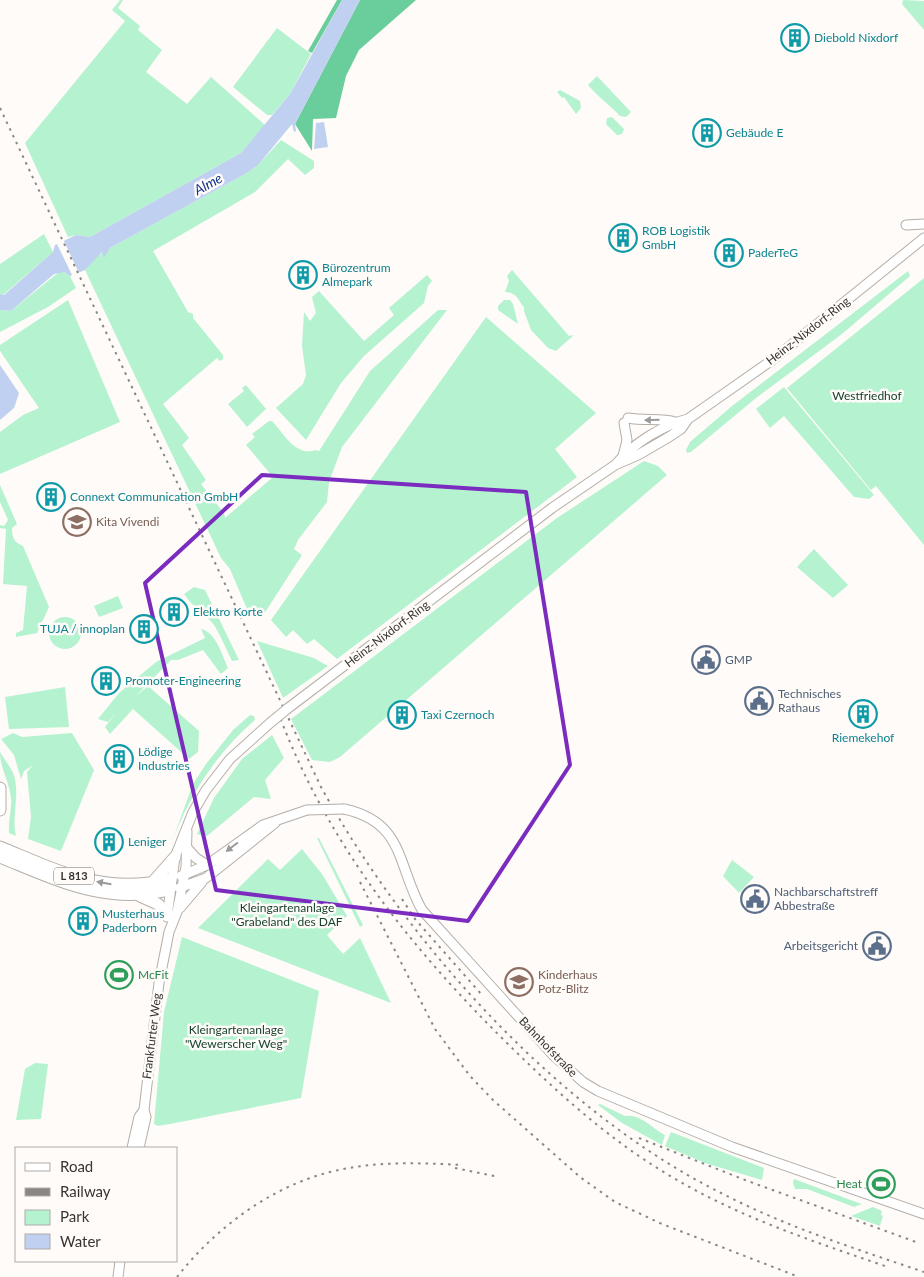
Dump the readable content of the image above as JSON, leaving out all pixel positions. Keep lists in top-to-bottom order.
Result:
{
  "streets": {
    "highway": ["L 813"],
    "main road": ["Heinz-Nixdorf-Ring", "Frankfurter Weg", "Bahnhofstraße"]
  },
  "crossings": [
    ["Heinz-Nixdorf-Ring", "L 813"],
    ["Heinz-Nixdorf-Ring", "Frankfurter Weg"],
    ["Heinz-Nixdorf-Ring", "Bahnhofstraße"],
    ["L 813", "Frankfurter Weg"],
    ["L 813", "Bahnhofstraße"],
    ["Frankfurter Weg", "Bahnhofstraße"]
  ],
  "water": ["Alme"],
  "parks": ["Westfriedhof", "Kleingartenanlage \"Grabeland\" des DAF", "Kleingartenanlage \"Wewerscher Weg\""],
  "places": {
    "building": [
      "Diebold Nixdorf",
      "Gebäude E",
      "ROB Logistik GmbH",
      "PaderTeG",
      "Bürozentrum Almepark",
      "Connext Communication GmbH",
      "Elektro Korte",
      "TUJA / innoplan",
      "Promoter-Engineering",
      "Riemekehof",
      "Taxi Czernoch",
      "Lödige Industries",
      "Leniger",
      "Musterhaus Paderborn"
    ],
    "school or university": ["Kita Vivendi", "Kinderhaus Potz-Blitz"],
    "public building": [
      "GMP",
      "Technisches Rathaus",
      "Nachbarschaftstreff Abbestraße",
      "Arbeitsgericht"
    ],
    "sports": ["McFit", "Heat"]
  },
  "legend": [
    "Road",
    "Railway",
    "Park",
    "Water"
  ]
}
